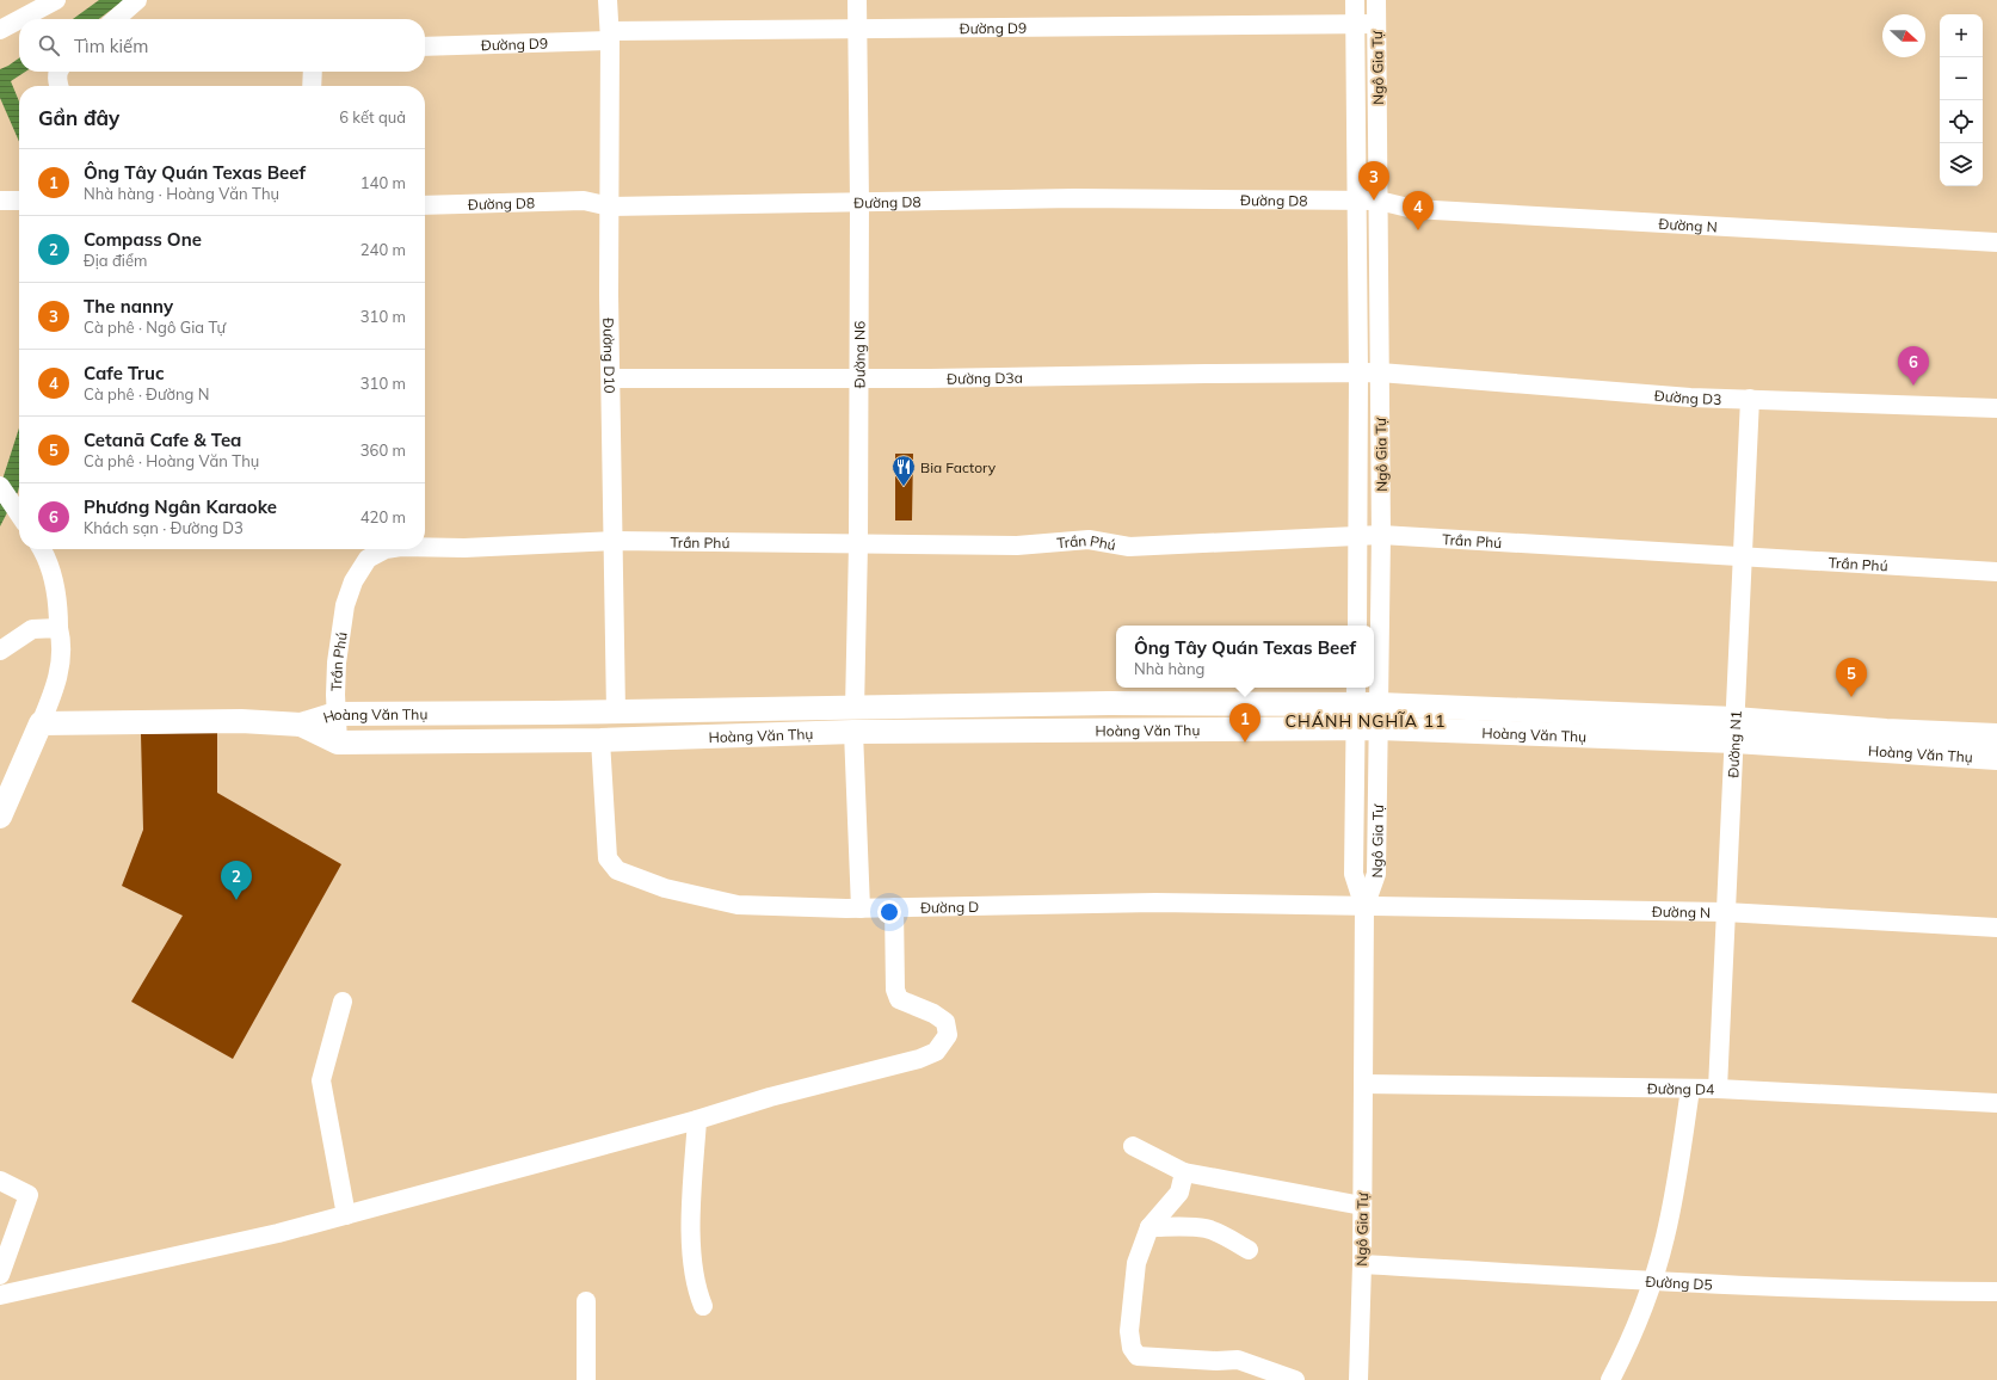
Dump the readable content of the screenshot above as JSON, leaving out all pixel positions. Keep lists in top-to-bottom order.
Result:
{
  "streets": {
    "street": [
      "Đường D9",
      "Ngô Gia Tự",
      "Đường D8",
      "Đường N",
      "Đường N6",
      "Đường D10",
      "Đường D3a",
      "Đường D3",
      "Trần Phú",
      "Hoàng Văn Thụ",
      "Đường N1",
      "Đường D",
      "Đường D4",
      "Đường D5"
    ]
  },
  "crossings": [
    ["Đường D9", "Ngô Gia Tự"],
    ["Đường D9", "Đường N6"],
    ["Đường D9", "Đường D10"],
    ["Ngô Gia Tự", "Đường D8"],
    ["Ngô Gia Tự", "Đường N"],
    ["Ngô Gia Tự", "Đường D3a"],
    ["Ngô Gia Tự", "Đường D3"],
    ["Ngô Gia Tự", "Trần Phú"],
    ["Ngô Gia Tự", "Hoàng Văn Thụ"],
    ["Ngô Gia Tự", "Đường D"],
    ["Ngô Gia Tự", "Đường D4"],
    ["Ngô Gia Tự", "Đường D5"],
    ["Đường D8", "Đường N"],
    ["Đường D8", "Đường N6"],
    ["Đường D8", "Đường D10"],
    ["Đường N", "Đường N1"],
    ["Đường N", "Đường D"],
    ["Đường N6", "Đường D3a"],
    ["Đường N6", "Trần Phú"],
    ["Đường N6", "Hoàng Văn Thụ"],
    ["Đường D10", "Đường D3a"],
    ["Đường D10", "Trần Phú"],
    ["Đường D10", "Hoàng Văn Thụ"],
    ["Đường D3a", "Đường D3"],
    ["Đường D3", "Đường N1"],
    ["Trần Phú", "Hoàng Văn Thụ"],
    ["Trần Phú", "Đường N1"],
    ["Hoàng Văn Thụ", "Đường N1"],
    ["Hoàng Văn Thụ", "Đường D"],
    ["Đường N1", "Đường D4"]
  ],
  "districts": ["CHÁNH NGHĨA 11"],
  "places": {
    "restaurant": ["Bia Factory"]
  },
  "north": "right",
  "page": {
    "map_buttons": ["+", "−"],
    "search": "Tìm kiếm",
    "heading": ["Gần đây", "6 kết quả"],
    "list": [
      {
        "mark": "1",
        "name": "Ông Tây Quán Texas Beef",
        "note": "Nhà hàng · Hoàng Văn Thụ",
        "value": "140 m"
      },
      {
        "mark": "2",
        "name": "Compass One",
        "note": "Địa điểm",
        "value": "240 m"
      },
      {
        "mark": "3",
        "name": "The nanny",
        "note": "Cà phê · Ngô Gia Tự",
        "value": "310 m"
      },
      {
        "mark": "4",
        "name": "Cafe Truc",
        "note": "Cà phê · Đường N",
        "value": "310 m"
      },
      {
        "mark": "5",
        "name": "Cetanā Cafe & Tea",
        "note": "Cà phê · Hoàng Văn Thụ",
        "value": "360 m"
      },
      {
        "mark": "6",
        "name": "Phương Ngân Karaoke",
        "note": "Khách sạn · Đường D3",
        "value": "420 m"
      }
    ],
    "pins": [
      "3",
      "4",
      "6",
      "5",
      "1",
      "2"
    ],
    "popup": ["Ông Tây Quán Texas Beef", "Nhà hàng"]
  }
}
